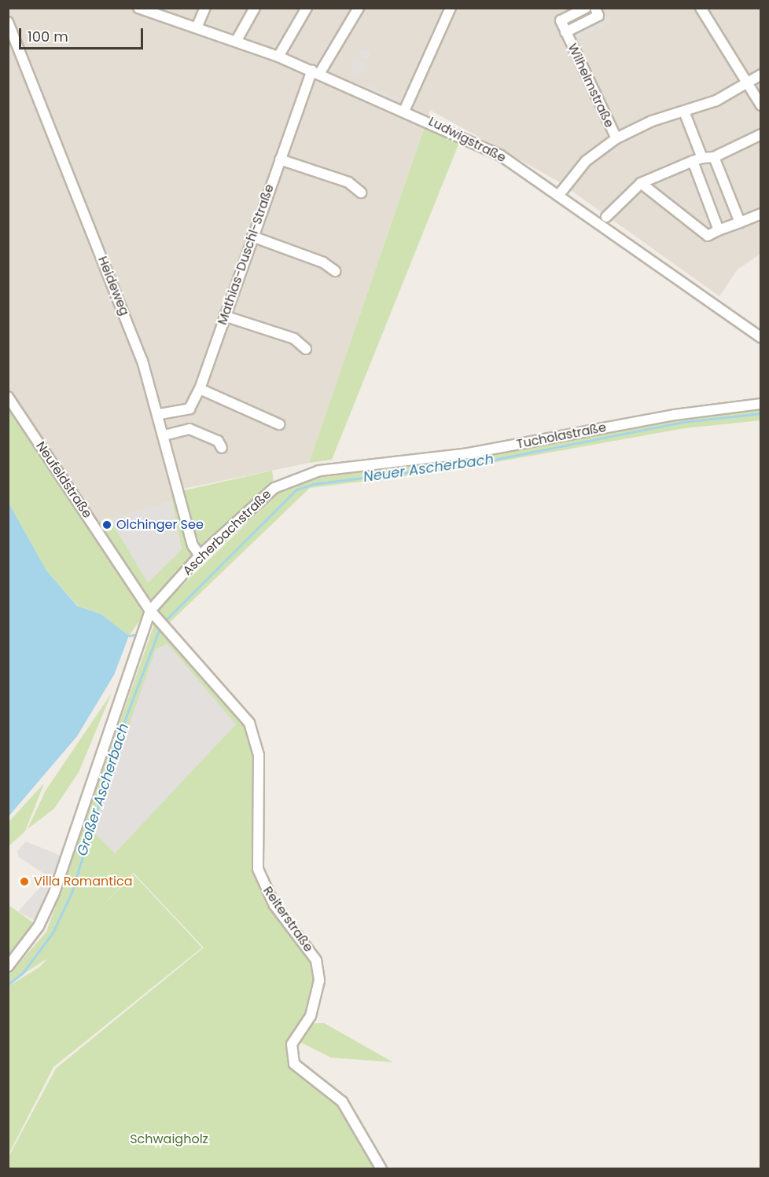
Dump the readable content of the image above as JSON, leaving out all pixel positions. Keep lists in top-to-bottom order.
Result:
{
  "streets": {
    "street": [
      "Wilhelmstraße",
      "Ludwigstraße",
      "Mathias-Duschl-Straße",
      "Heideweg",
      "Tucholastraße",
      "Neufeldstraße",
      "Ascherbachstraße",
      "Reiterstraße"
    ]
  },
  "crossings": [
    ["Ludwigstraße", "Mathias-Duschl-Straße"],
    ["Mathias-Duschl-Straße", "Heideweg"],
    ["Heideweg", "Ascherbachstraße"],
    ["Tucholastraße", "Ascherbachstraße"],
    ["Neufeldstraße", "Ascherbachstraße"],
    ["Neufeldstraße", "Reiterstraße"],
    ["Ascherbachstraße", "Reiterstraße"]
  ],
  "water": ["Neuer Ascherbach", "Großer Ascherbach"],
  "parks": ["Schwaigholz"],
  "places": ["Olchinger See", "Villa Romantica"],
  "scale_bar": "100 m"
}
